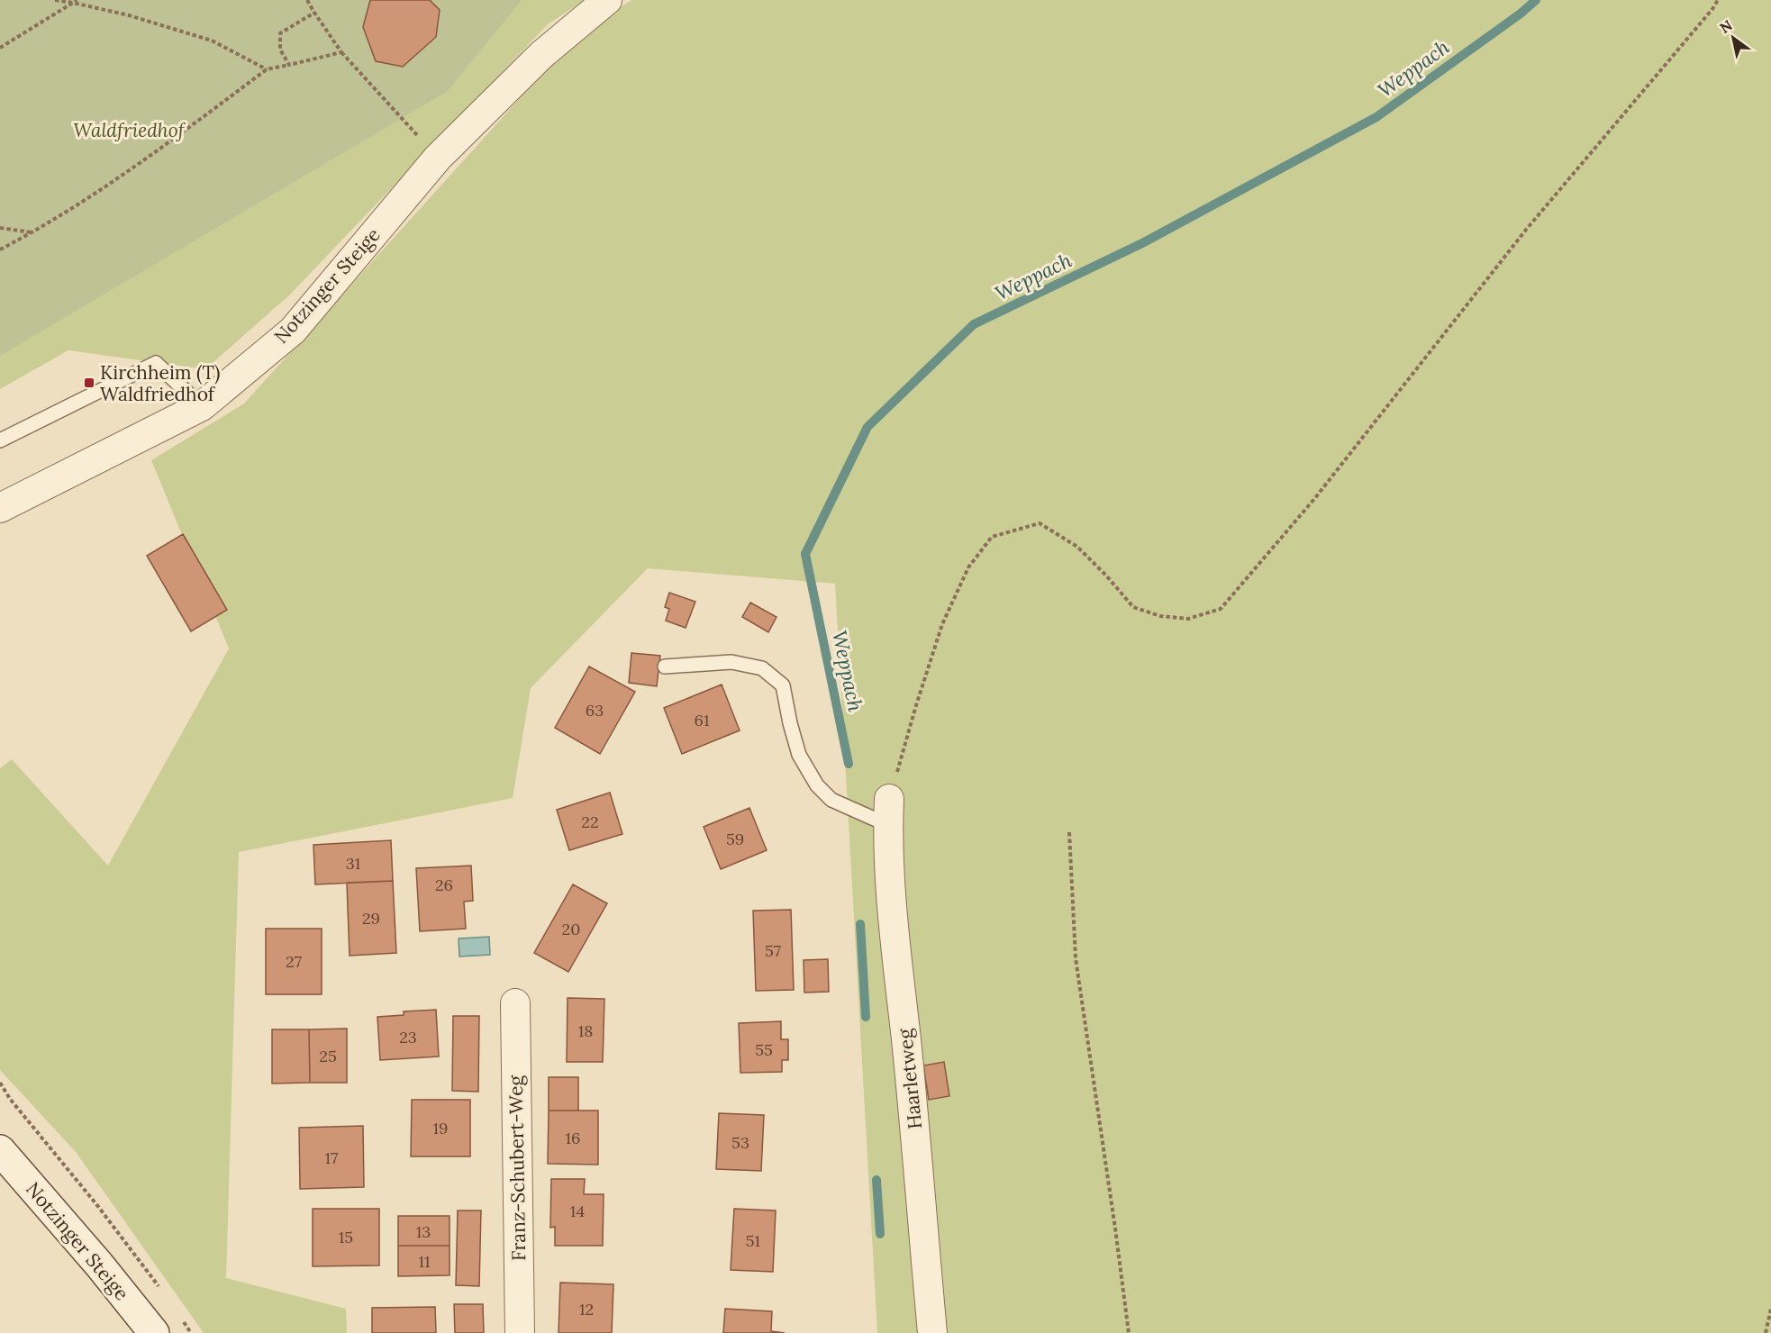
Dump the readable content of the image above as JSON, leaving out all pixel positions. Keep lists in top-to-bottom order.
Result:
{
  "streets": {
    "main road": ["Notzinger Steige"],
    "street": ["Haarletweg", "Franz-Schubert-Weg"]
  },
  "water": ["Weppach"],
  "parks": ["Waldfriedhof"],
  "places": {
    "transit": ["Kirchheim (T) Waldfriedhof"]
  },
  "house_numbers": [
    "63",
    "61",
    "22",
    "59",
    "31",
    "26",
    "29",
    "20",
    "57",
    "27",
    "18",
    "23",
    "55",
    "25",
    "19",
    "16",
    "53",
    "17",
    "14",
    "13",
    "15",
    "51",
    "11",
    "12"
  ],
  "north": "top left"
}
